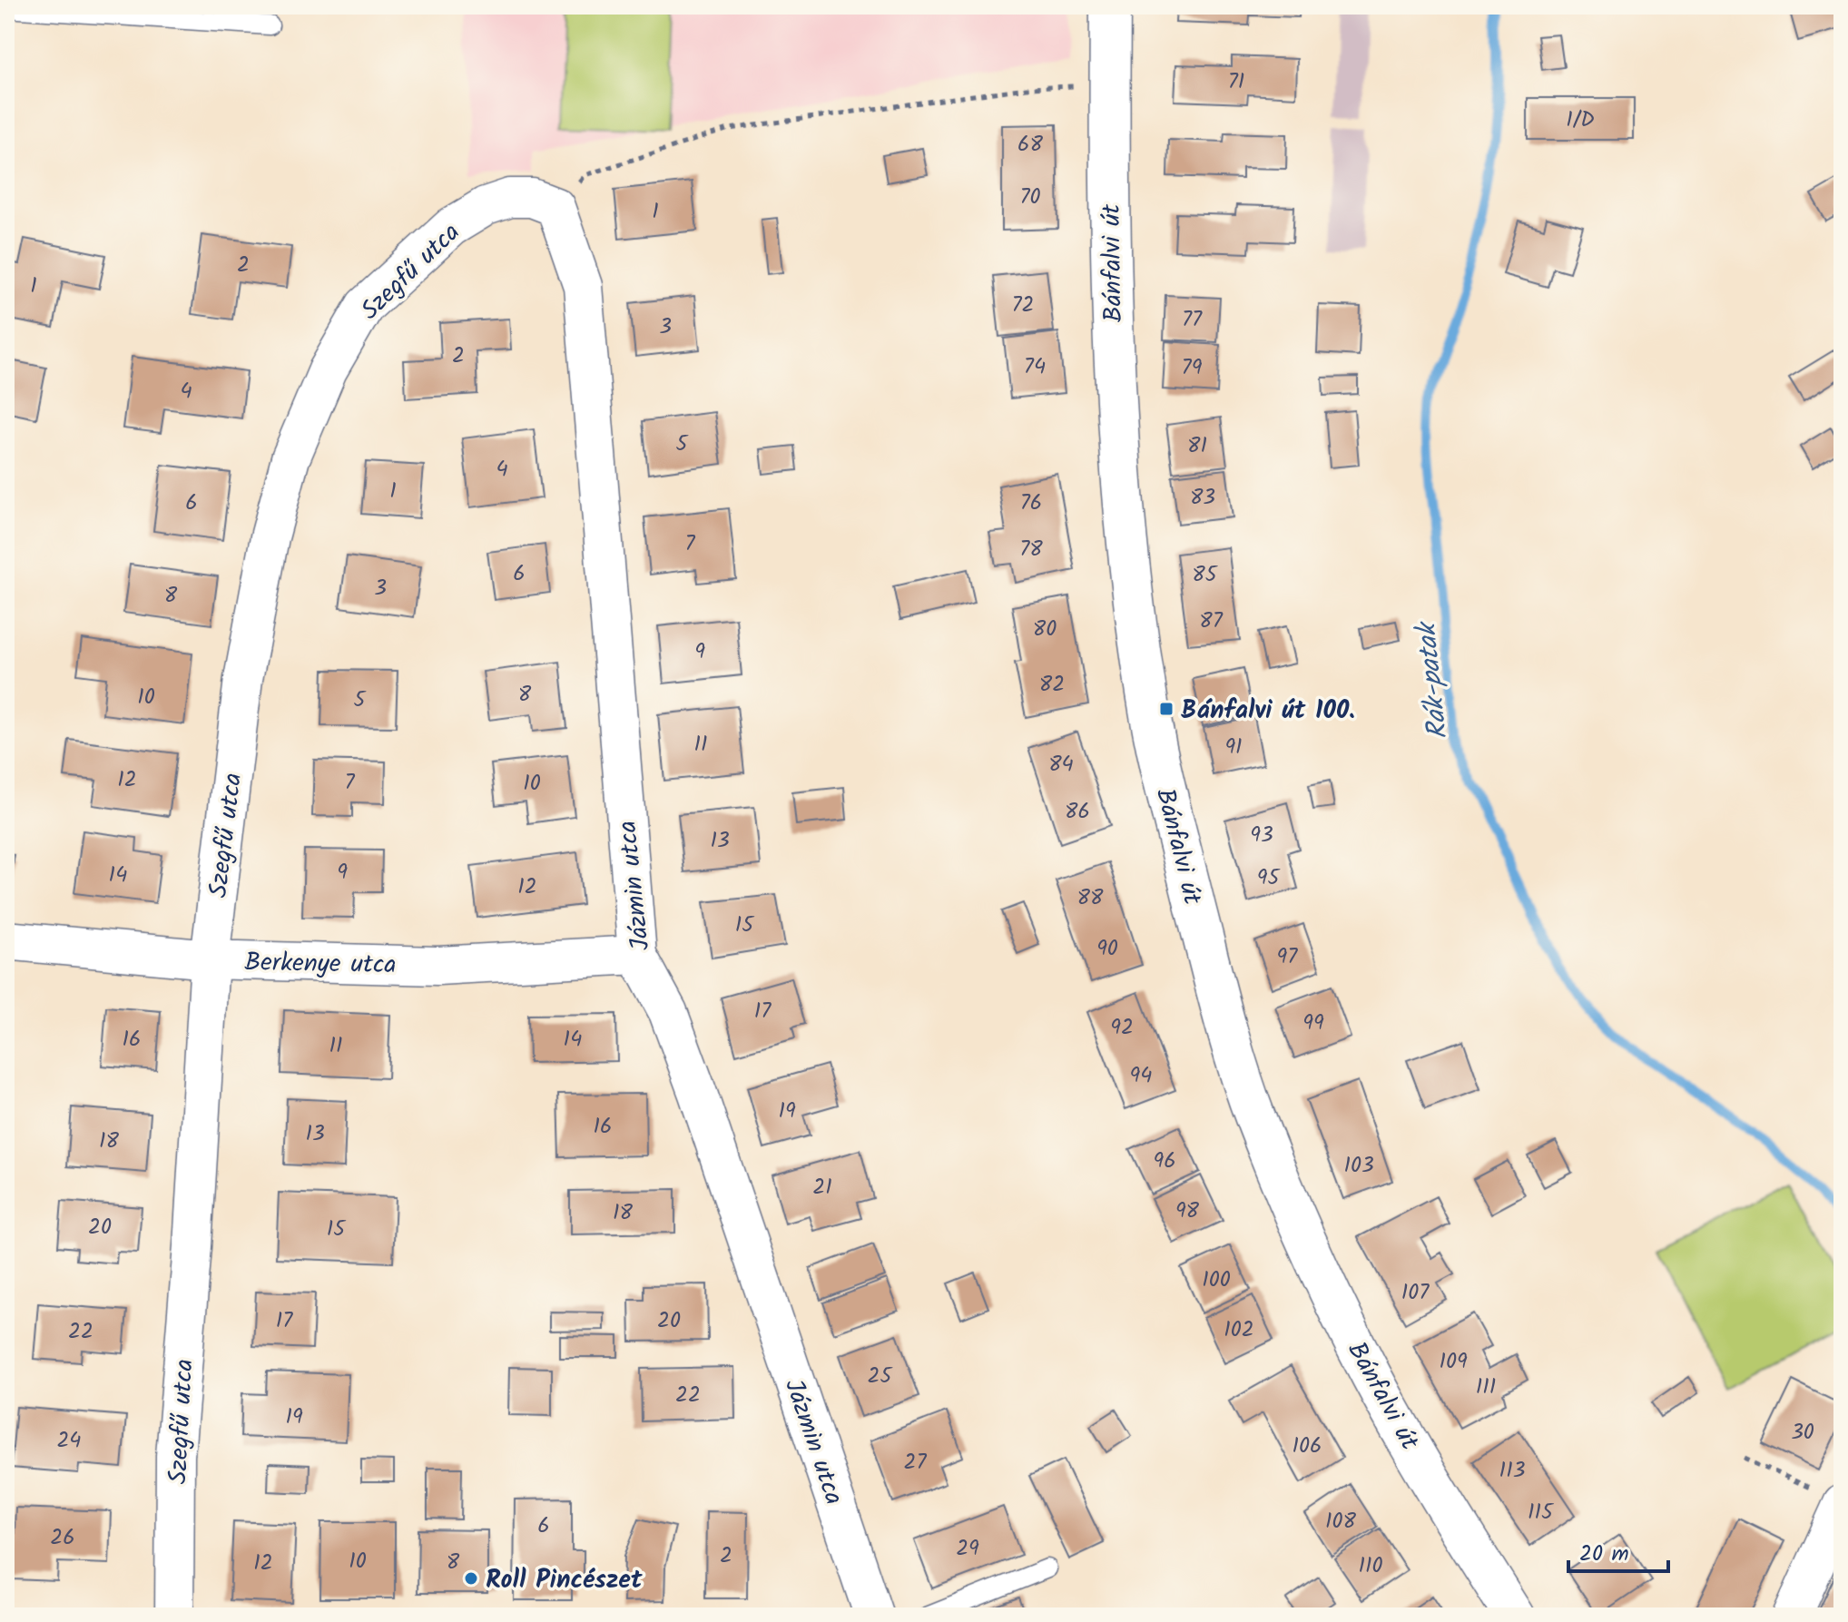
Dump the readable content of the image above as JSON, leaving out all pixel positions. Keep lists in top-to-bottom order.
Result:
{
  "streets": {
    "street": [
      "Bánfalvi út",
      "Szegfű utca",
      "Jázmin utca",
      "Berkenye utca"
    ]
  },
  "crossings": [
    ["Szegfű utca", "Jázmin utca"],
    ["Szegfű utca", "Berkenye utca"],
    ["Jázmin utca", "Berkenye utca"]
  ],
  "water": ["Rák-patak"],
  "places": {
    "transit": ["Bánfalvi út 100."],
    "other": ["Roll Pincészet"]
  },
  "house_numbers": [
    "71",
    "1/D",
    "68",
    "70",
    "1",
    "2",
    "1",
    "72",
    "77",
    "3",
    "2",
    "74",
    "79",
    "4",
    "5",
    "81",
    "4",
    "1",
    "83",
    "6",
    "76",
    "7",
    "78",
    "6",
    "85",
    "3",
    "8",
    "87",
    "80",
    "9",
    "82",
    "8",
    "10",
    "5",
    "11",
    "91",
    "84",
    "12",
    "7",
    "10",
    "86",
    "93",
    "13",
    "9",
    "14",
    "95",
    "12",
    "88",
    "15",
    "90",
    "97",
    "17",
    "99",
    "92",
    "16",
    "14",
    "11",
    "94",
    "19",
    "16",
    "13",
    "18",
    "96",
    "103",
    "21",
    "98",
    "18",
    "20",
    "15",
    "100",
    "107",
    "17",
    "20",
    "102",
    "22",
    "109",
    "25",
    "111",
    "22",
    "19",
    "30",
    "24",
    "106",
    "27",
    "113",
    "115",
    "108",
    "6",
    "26",
    "29",
    "2",
    "10",
    "8",
    "12",
    "110"
  ],
  "scale_bar": "20 m"
}
